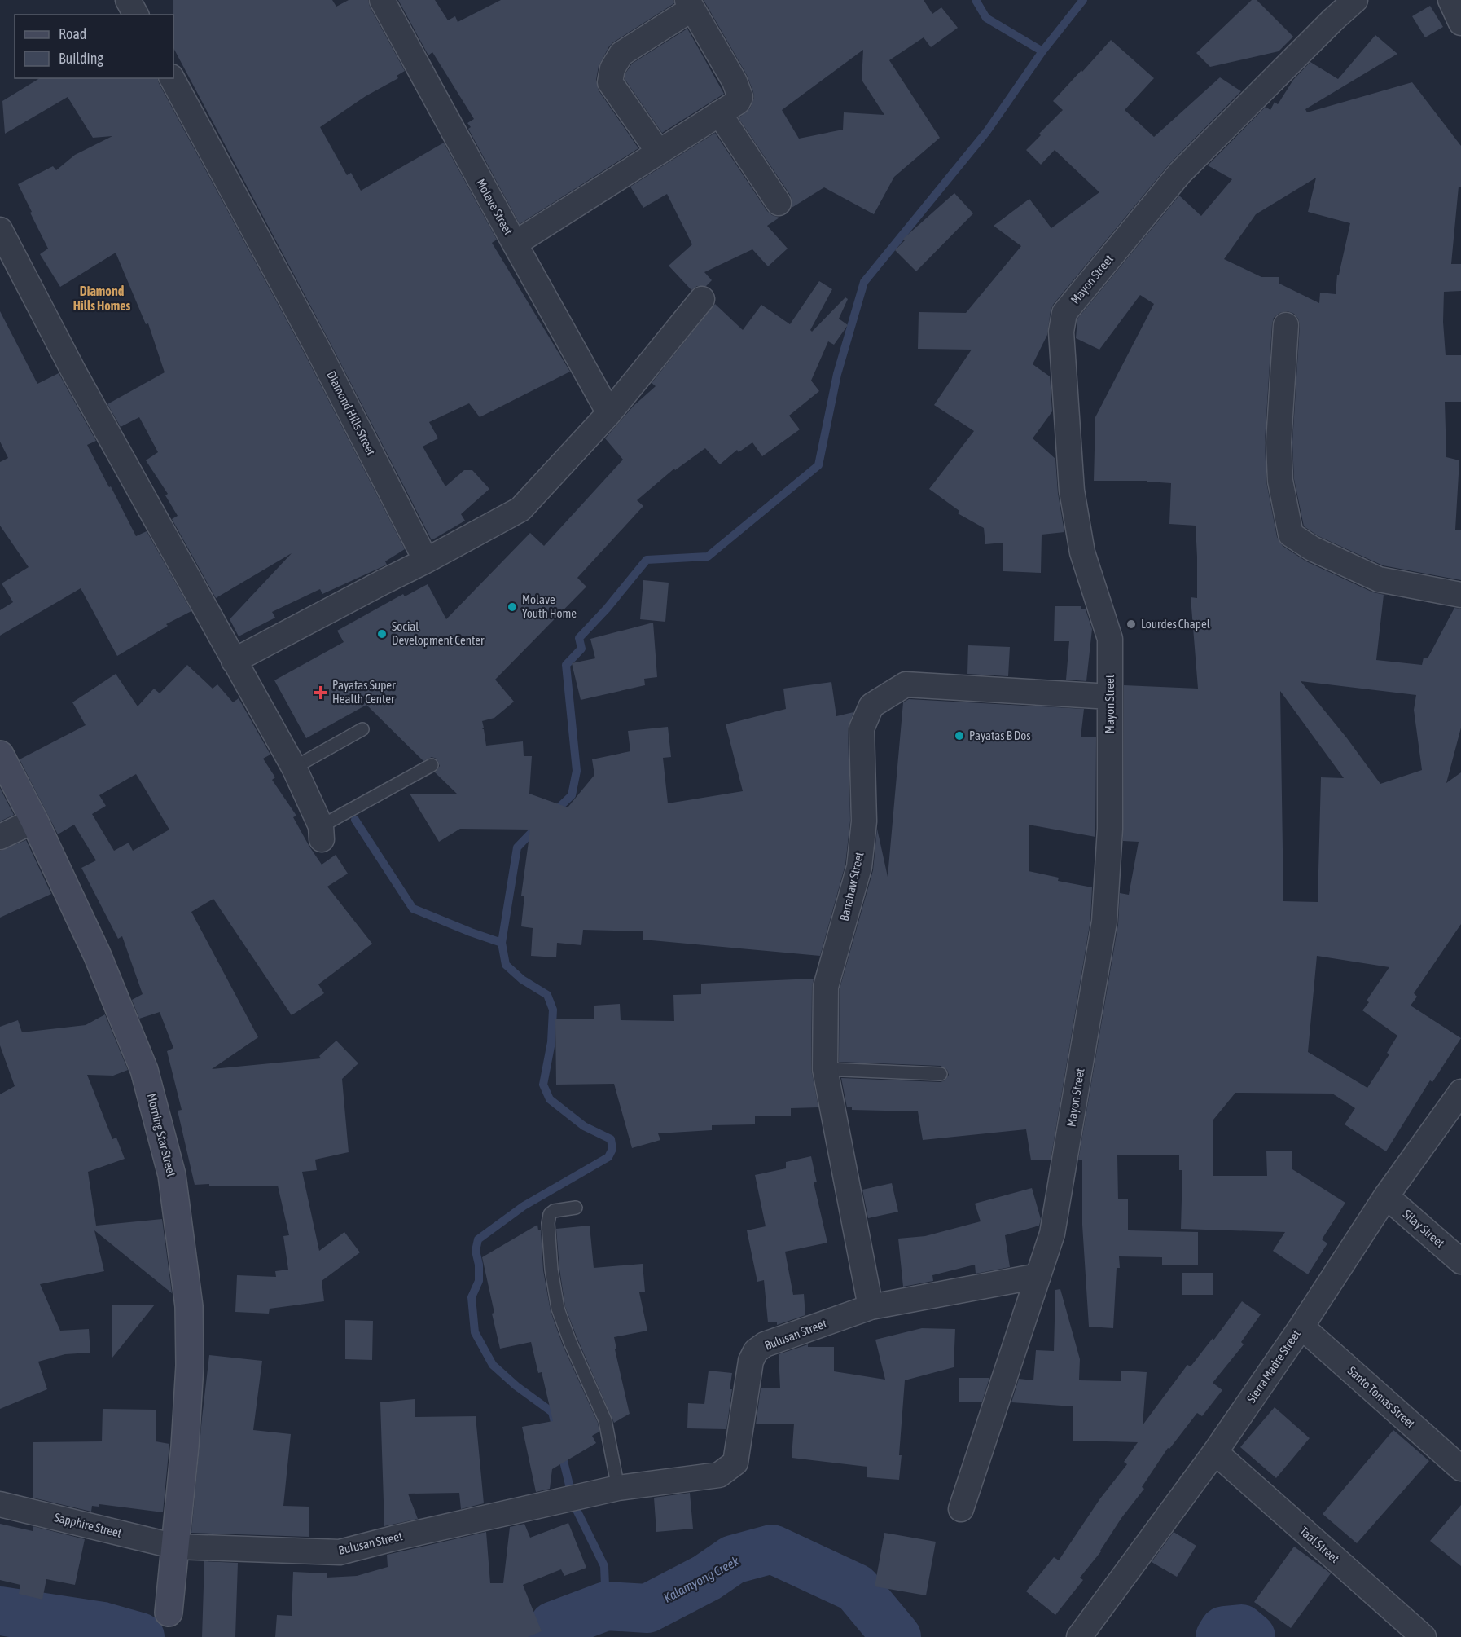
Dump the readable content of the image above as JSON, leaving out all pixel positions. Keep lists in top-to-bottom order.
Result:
{
  "streets": {
    "street": [
      "Molave Street",
      "Mayon Street",
      "Diamond Hills Street",
      "Banahaw Street",
      "Morning Star Street",
      "Silay Street",
      "Bulusan Street",
      "Sierra Madre Street",
      "Santo Tomas Street",
      "Sapphire Street",
      "Taal Street"
    ]
  },
  "crossings": [
    ["Mayon Street", "Banahaw Street"],
    ["Mayon Street", "Bulusan Street"],
    ["Banahaw Street", "Bulusan Street"],
    ["Morning Star Street", "Bulusan Street"],
    ["Morning Star Street", "Sapphire Street"],
    ["Silay Street", "Sierra Madre Street"],
    ["Bulusan Street", "Sapphire Street"],
    ["Sierra Madre Street", "Santo Tomas Street"],
    ["Sierra Madre Street", "Taal Street"]
  ],
  "districts": ["Diamond Hills Homes"],
  "water": ["Kalamyong Creek"],
  "places": {
    "other": [
      "Molave Youth Home",
      "Lourdes Chapel",
      "Social Development Center",
      "Payatas B Dos"
    ],
    "health": ["Payatas Super Health Center"]
  },
  "legend": ["Road", "Building"]
}
